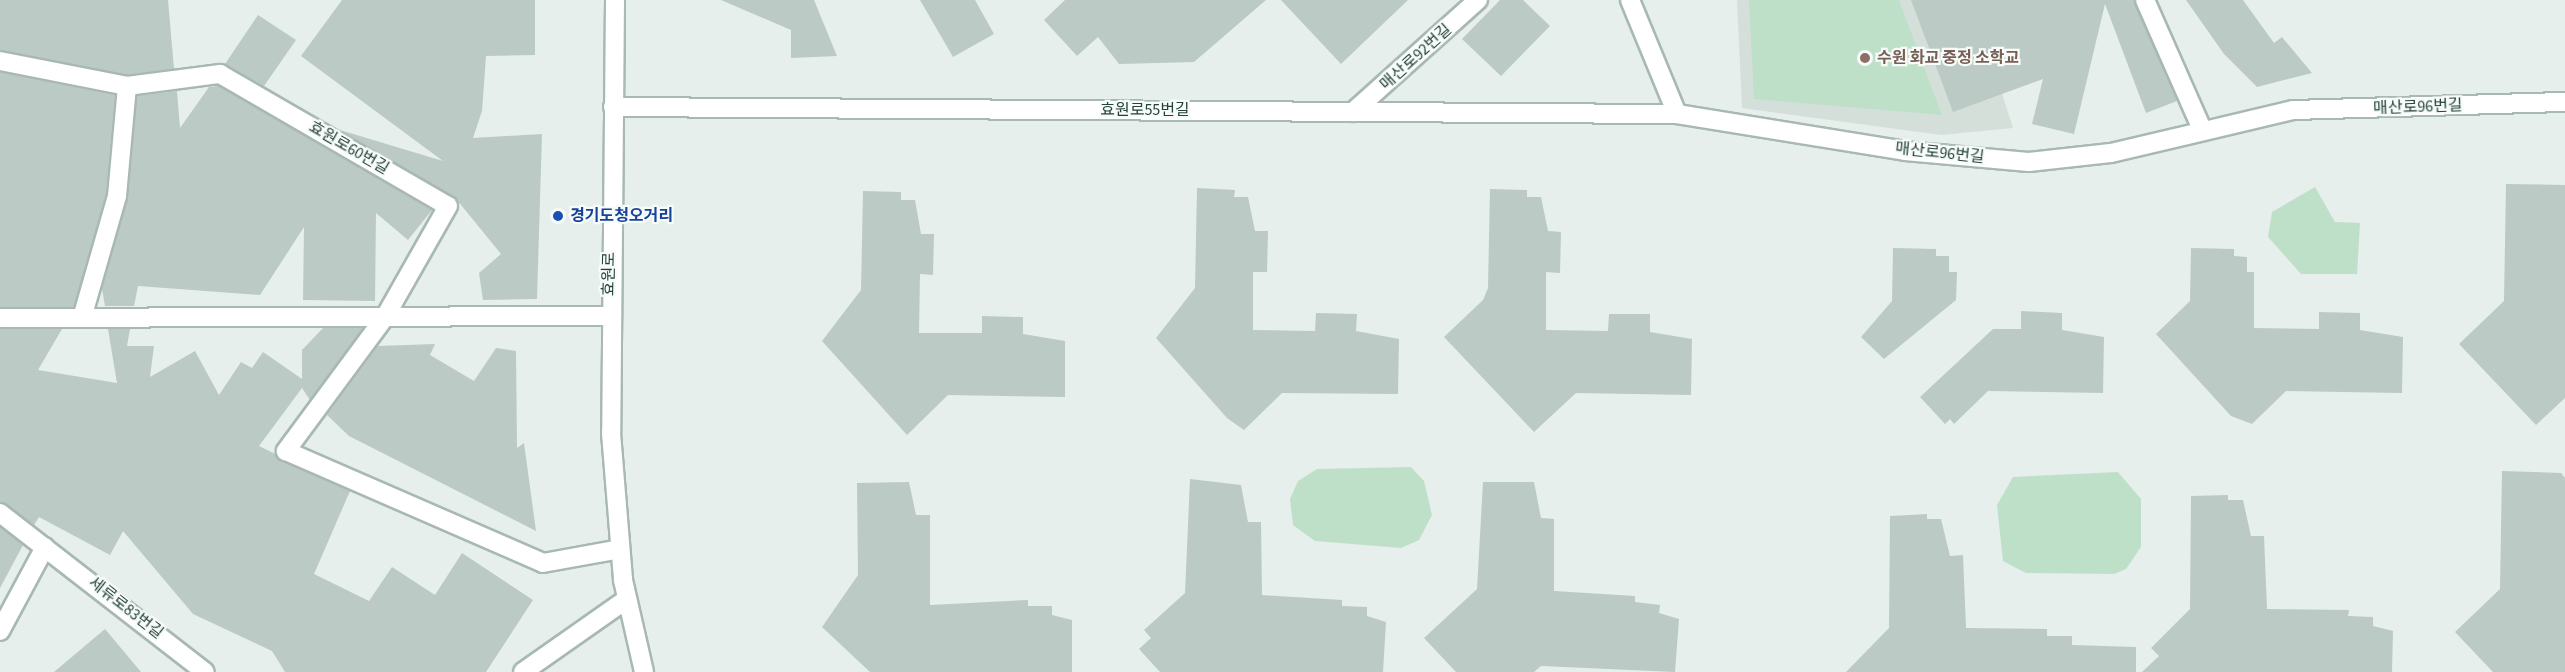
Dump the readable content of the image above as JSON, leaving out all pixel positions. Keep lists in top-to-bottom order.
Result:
{
  "streets": {
    "street": [
      "매산로92번길",
      "매산로96번길",
      "효원로55번길",
      "효원로60번길",
      "효원로",
      "세류로83번길"
    ]
  },
  "crossings": [
    ["매산로92번길", "효원로55번길"],
    ["매산로96번길", "효원로55번길"],
    ["효원로55번길", "효원로"]
  ],
  "places": ["수원 화교 중정 소학교", "경기도청오거리"]
}
